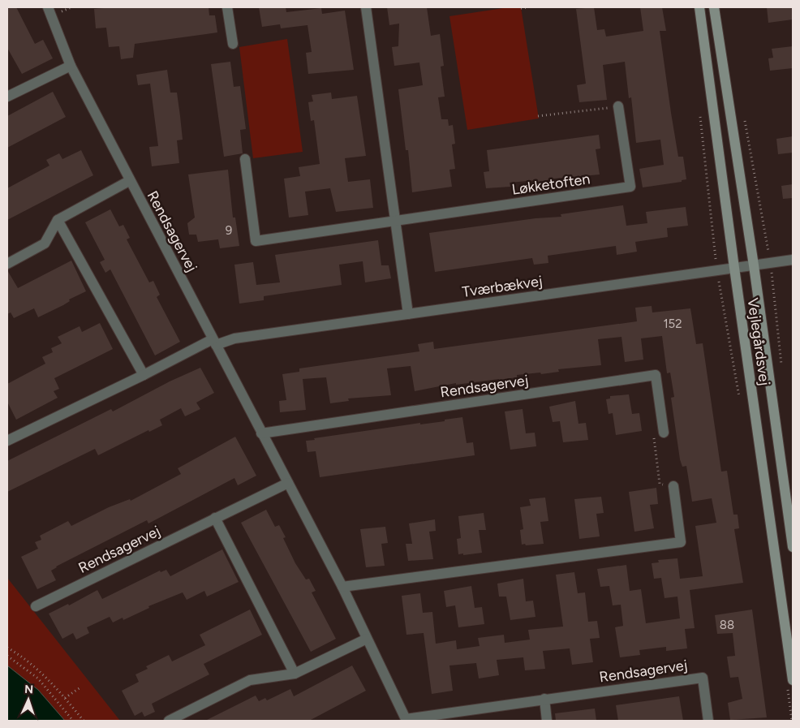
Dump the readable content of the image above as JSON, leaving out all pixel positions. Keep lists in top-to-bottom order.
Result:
{
  "streets": {
    "street": [
      "Løkketoften",
      "Rendsagervej",
      "Tværbækvej",
      "Vejlegårdsvej"
    ]
  },
  "crossings": [
    ["Rendsagervej", "Tværbækvej"],
    ["Tværbækvej", "Vejlegårdsvej"]
  ],
  "house_numbers": ["9", "152", "88"],
  "north": "top"
}
